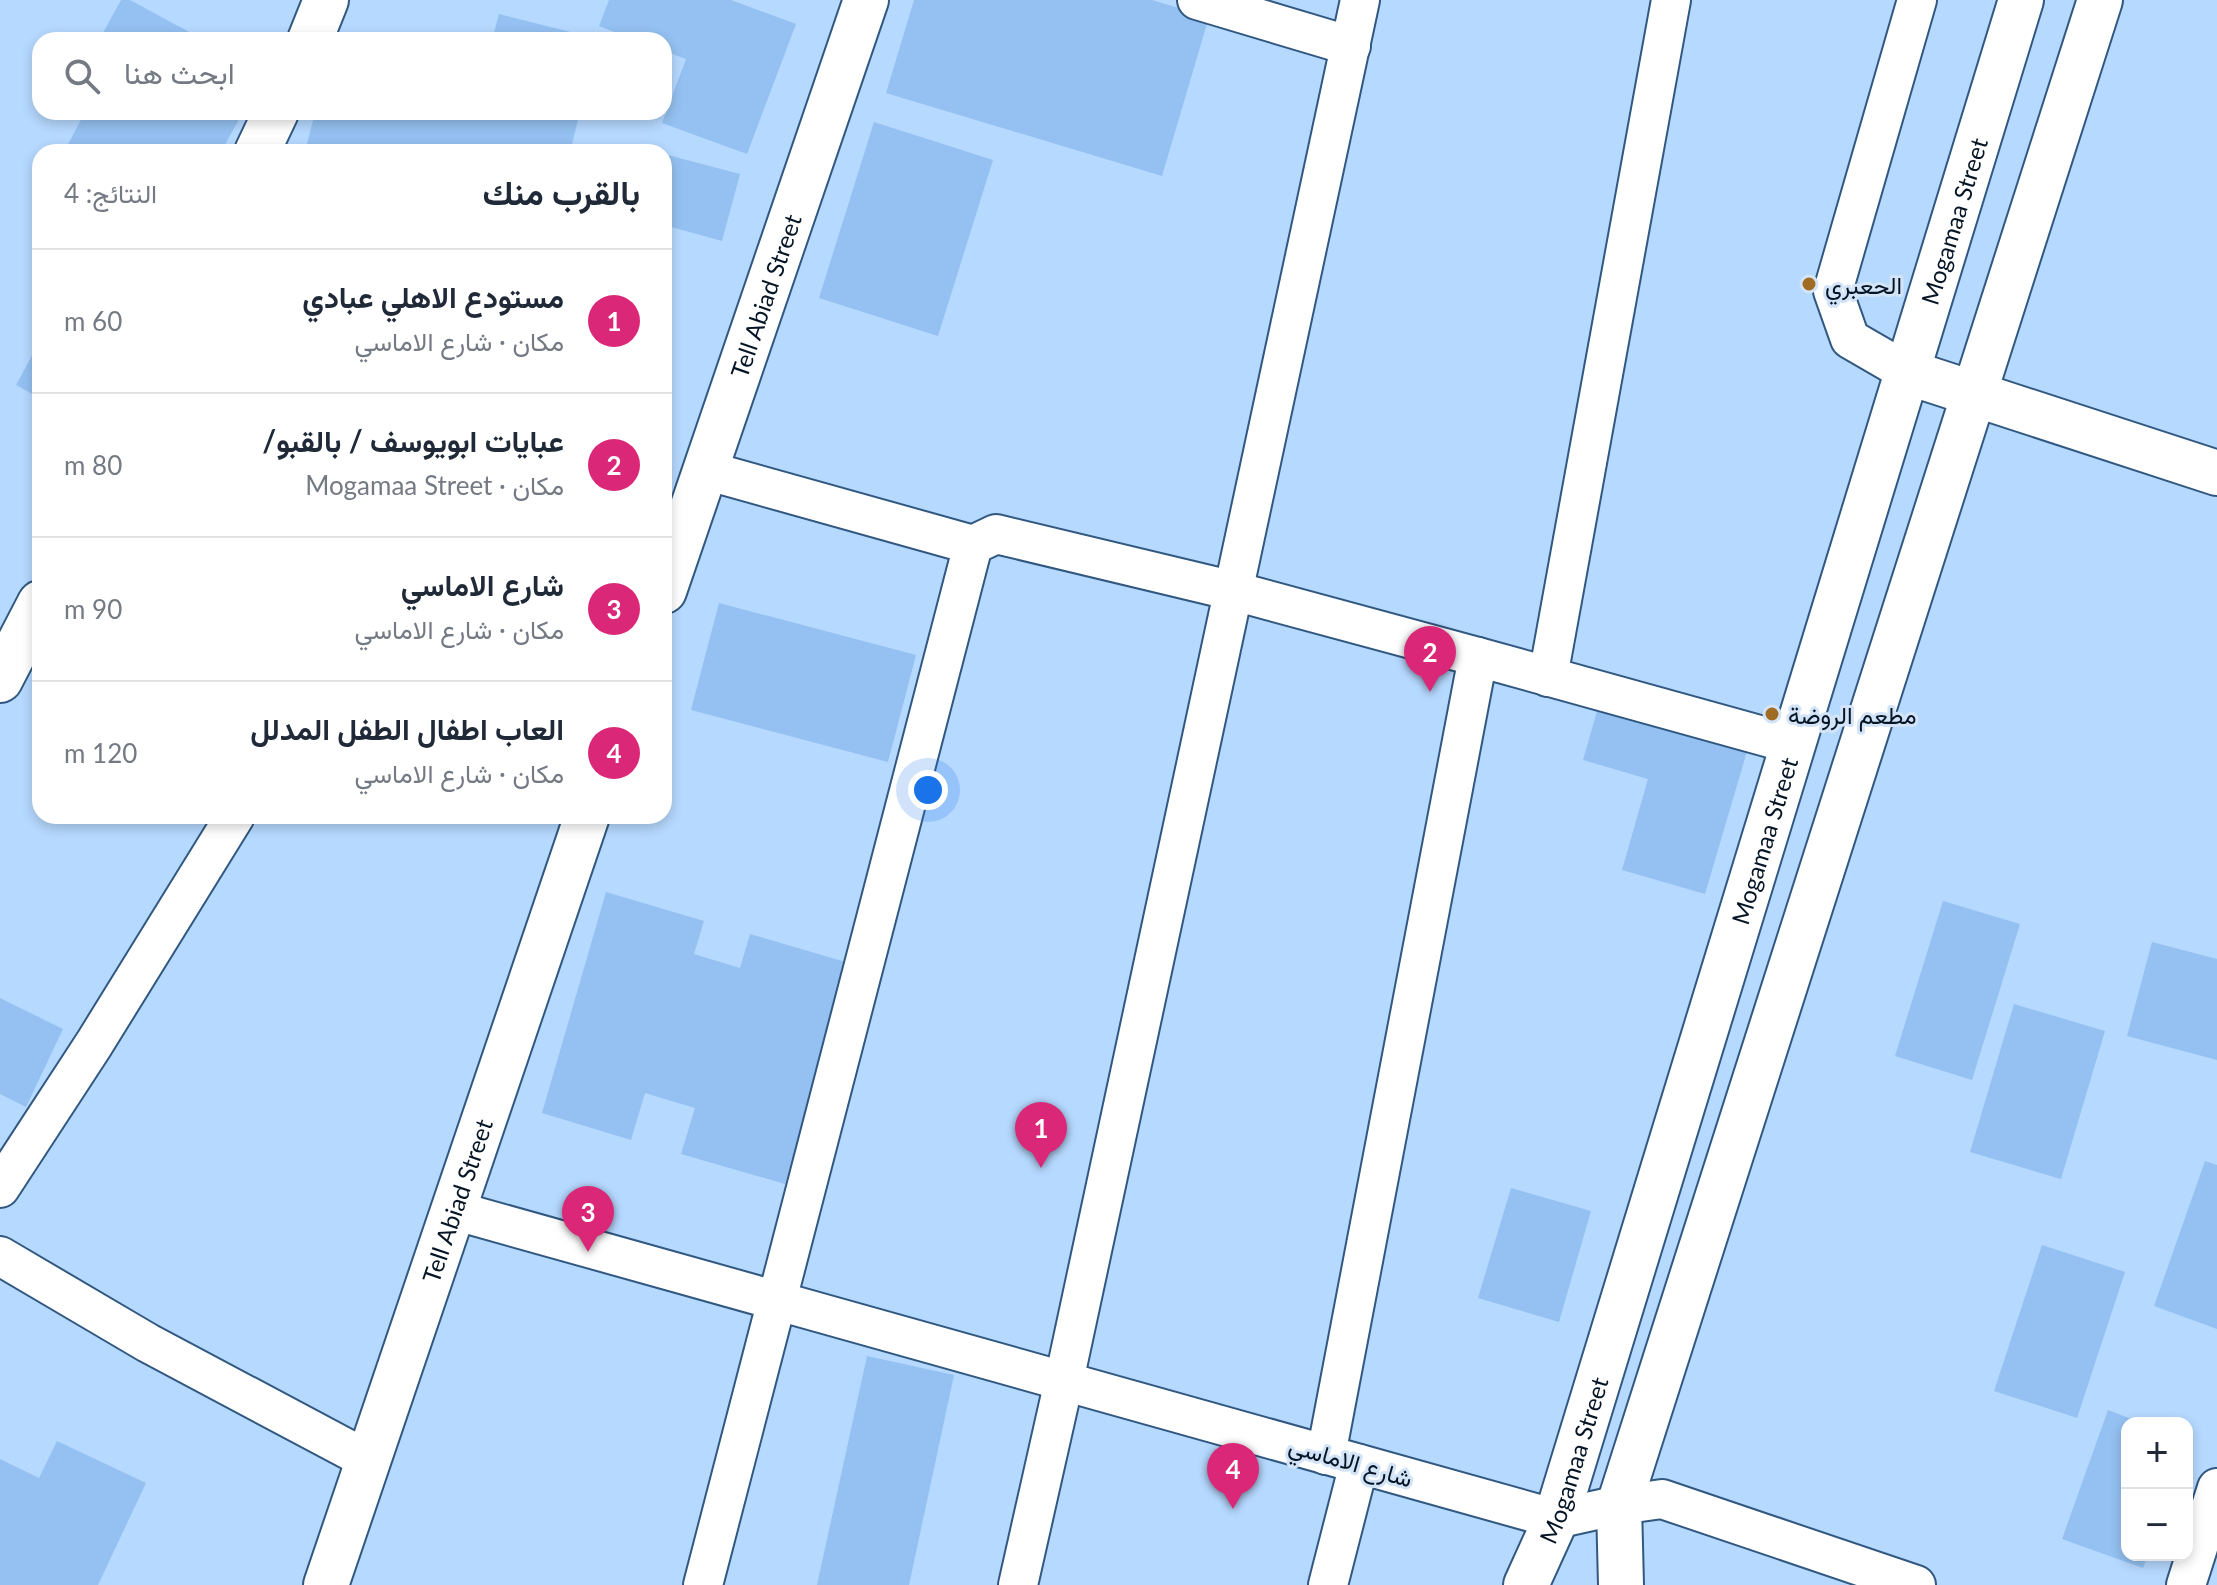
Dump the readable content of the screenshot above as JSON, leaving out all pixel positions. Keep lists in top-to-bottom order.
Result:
{
  "streets": {
    "main road": ["Mogamaa Street", "Tell Abiad Street"],
    "street": ["شارع الاماسي"]
  },
  "crossings": [
    ["Mogamaa Street", "شارع الاماسي"],
    ["Tell Abiad Street", "شارع الاماسي"]
  ],
  "places": ["الحعبري", "مطعم الروضة"],
  "page": {
    "search": "ابحث هنا",
    "heading": ["بالقرب منك", "النتائج: 4"],
    "list": [
      {
        "mark": "1",
        "name": "مستودع الاهلي عبادي",
        "note": "مكان · شارع الاماسي",
        "value": "60 m"
      },
      {
        "mark": "2",
        "name": "عبايات ابويوسف / بالقبو/",
        "note": "مكان · Mogamaa Street",
        "value": "80 m"
      },
      {
        "mark": "3",
        "name": "شارع الاماسي",
        "note": "مكان · شارع الاماسي",
        "value": "90 m"
      },
      {
        "mark": "4",
        "name": "العاب اطفال الطفل المدلل",
        "note": "مكان · شارع الاماسي",
        "value": "120 m"
      }
    ],
    "pins": [
      "2",
      "1",
      "3",
      "4"
    ],
    "map_buttons": ["+", "−"]
  }
}
